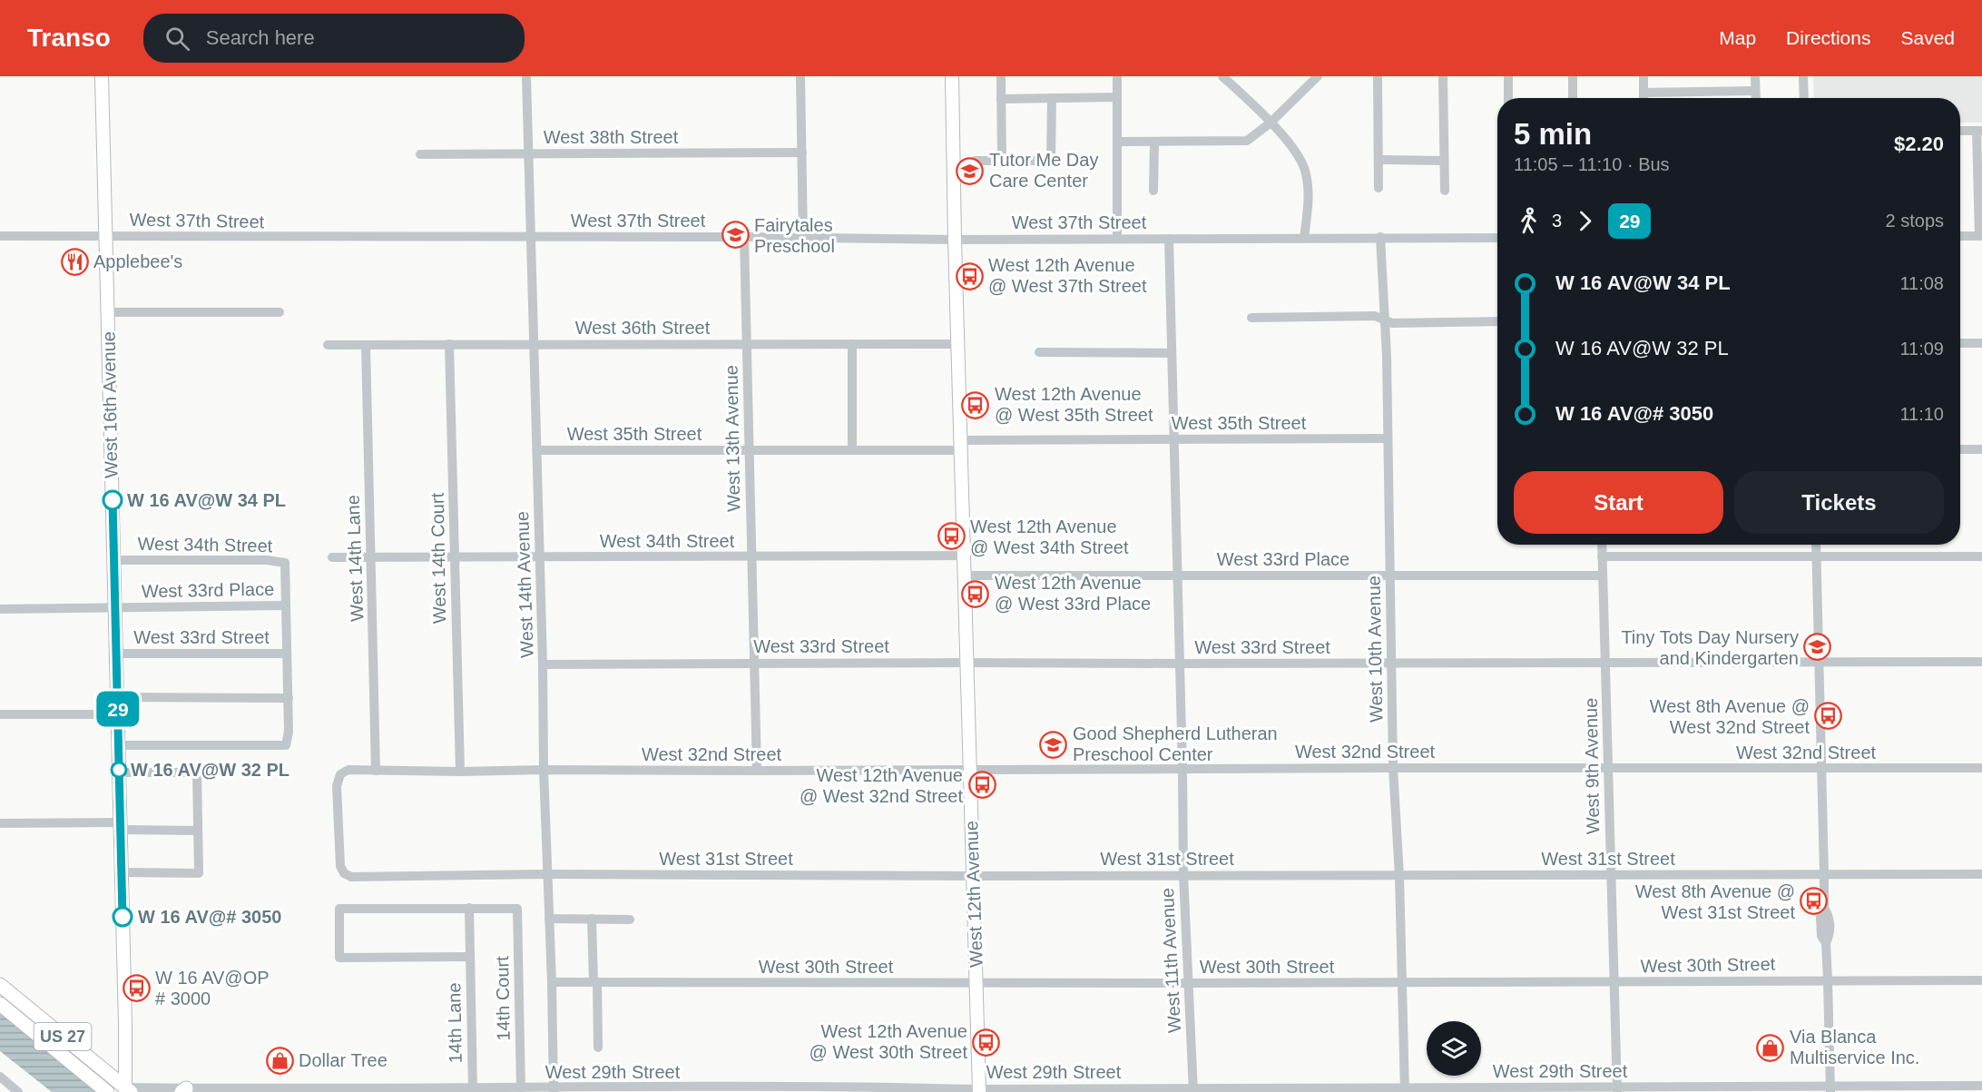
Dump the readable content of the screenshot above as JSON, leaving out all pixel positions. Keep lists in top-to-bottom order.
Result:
{
  "streets": {
    "highway": ["US 27"],
    "main road": ["West 16th Avenue", "West 12th Avenue"],
    "street": [
      "West 38th Street",
      "West 37th Street",
      "West 36th Street",
      "West 35th Street",
      "West 13th Avenue",
      "West 34th Street",
      "West 14th Lane",
      "West 14th Court",
      "West 33rd Place",
      "West 14th Avenue",
      "West 33rd Street",
      "West 10th Avenue",
      "West 32nd Street",
      "West 9th Avenue",
      "West 31st Street",
      "West 11th Avenue",
      "West 30th Street",
      "14th Court",
      "14th Lane",
      "West 29th Street"
    ]
  },
  "crossings": [
    ["West 38th Street", "West 14th Avenue"],
    ["West 37th Street", "West 16th Avenue"],
    ["West 37th Street", "West 13th Avenue"],
    ["West 37th Street", "West 14th Avenue"],
    ["West 37th Street", "West 10th Avenue"],
    ["West 37th Street", "West 12th Avenue"],
    ["West 37th Street", "West 11th Avenue"],
    ["West 36th Street", "West 13th Avenue"],
    ["West 36th Street", "West 14th Lane"],
    ["West 36th Street", "West 14th Court"],
    ["West 36th Street", "West 14th Avenue"],
    ["West 36th Street", "West 12th Avenue"],
    ["West 16th Avenue", "West 34th Street"],
    ["West 16th Avenue", "West 33rd Place"],
    ["West 16th Avenue", "West 33rd Street"],
    ["West 16th Avenue", "US 27"],
    ["West 16th Avenue", "West 29th Street"],
    ["West 35th Street", "West 13th Avenue"],
    ["West 35th Street", "West 14th Avenue"],
    ["West 35th Street", "West 10th Avenue"],
    ["West 35th Street", "West 12th Avenue"],
    ["West 35th Street", "West 11th Avenue"],
    ["West 13th Avenue", "West 34th Street"],
    ["West 13th Avenue", "West 33rd Street"],
    ["West 13th Avenue", "West 32nd Street"],
    ["West 34th Street", "West 14th Lane"],
    ["West 34th Street", "West 14th Court"],
    ["West 34th Street", "West 33rd Place"],
    ["West 34th Street", "West 14th Avenue"],
    ["West 34th Street", "West 12th Avenue"],
    ["West 14th Lane", "West 32nd Street"],
    ["West 14th Court", "West 32nd Street"],
    ["West 33rd Place", "West 10th Avenue"],
    ["West 33rd Place", "West 9th Avenue"],
    ["West 33rd Place", "West 12th Avenue"],
    ["West 33rd Place", "West 11th Avenue"],
    ["West 14th Avenue", "West 33rd Street"],
    ["West 14th Avenue", "West 32nd Street"],
    ["West 14th Avenue", "West 31st Street"],
    ["West 14th Avenue", "West 30th Street"],
    ["West 14th Avenue", "West 29th Street"],
    ["West 33rd Street", "West 10th Avenue"],
    ["West 33rd Street", "West 9th Avenue"],
    ["West 33rd Street", "West 12th Avenue"],
    ["West 33rd Street", "West 11th Avenue"],
    ["West 10th Avenue", "West 32nd Street"],
    ["West 10th Avenue", "West 31st Street"],
    ["West 10th Avenue", "West 30th Street"],
    ["West 10th Avenue", "West 29th Street"],
    ["West 32nd Street", "West 9th Avenue"],
    ["West 32nd Street", "West 31st Street"],
    ["West 32nd Street", "West 12th Avenue"],
    ["West 32nd Street", "West 11th Avenue"],
    ["West 9th Avenue", "West 31st Street"],
    ["West 9th Avenue", "West 30th Street"],
    ["West 9th Avenue", "West 29th Street"],
    ["West 31st Street", "West 12th Avenue"],
    ["West 31st Street", "West 11th Avenue"],
    ["West 12th Avenue", "West 30th Street"],
    ["West 12th Avenue", "West 29th Street"],
    ["West 11th Avenue", "West 30th Street"],
    ["West 11th Avenue", "West 29th Street"],
    ["14th Court", "14th Lane"],
    ["14th Court", "West 29th Street"],
    ["14th Lane", "West 29th Street"],
    ["US 27", "West 29th Street"]
  ],
  "places": {
    "school or university": [
      "Tutor Me Day Care Center",
      "Fairytales Preschool",
      "Tiny Tots Day Nursery and Kindergarten",
      "Good Shepherd Lutheran Preschool Center"
    ],
    "restaurant": ["Applebee's"],
    "bus stop": [
      "West 12th Avenue @ West 37th Street",
      "West 12th Avenue @ West 35th Street",
      "West 12th Avenue @ West 34th Street",
      "West 12th Avenue @ West 33rd Place",
      "West 8th Avenue @ West 32nd Street",
      "West 12th Avenue @ West 32nd Street",
      "West 8th Avenue @ West 31st Street",
      "W 16 AV@OP # 3000",
      "West 12th Avenue @ West 30th Street"
    ],
    "other": ["W 16 AV@W 34 PL", "W 16 AV@W 32 PL", "W 16 AV@# 3050"],
    "shop": ["Via Blanca Multiservice Inc.", "Dollar Tree"]
  },
  "lines": ["bus line 29"],
  "page": {
    "header": "Transo",
    "search": "Search here",
    "nav": ["Map", "Directions", "Saved"],
    "on_map": "29",
    "heading": ["5 min", "11:05 – 11:10 · Bus", "$2.20"],
    "legs": ["3", "29", "2 stops"],
    "list": [
      {
        "name": "W 16 AV@W 34 PL",
        "value": "11:08"
      },
      {
        "name": "W 16 AV@W 32 PL",
        "value": "11:09"
      },
      {
        "name": "W 16 AV@# 3050",
        "value": "11:10"
      }
    ],
    "buttons": ["Start", "Tickets"]
  }
}
